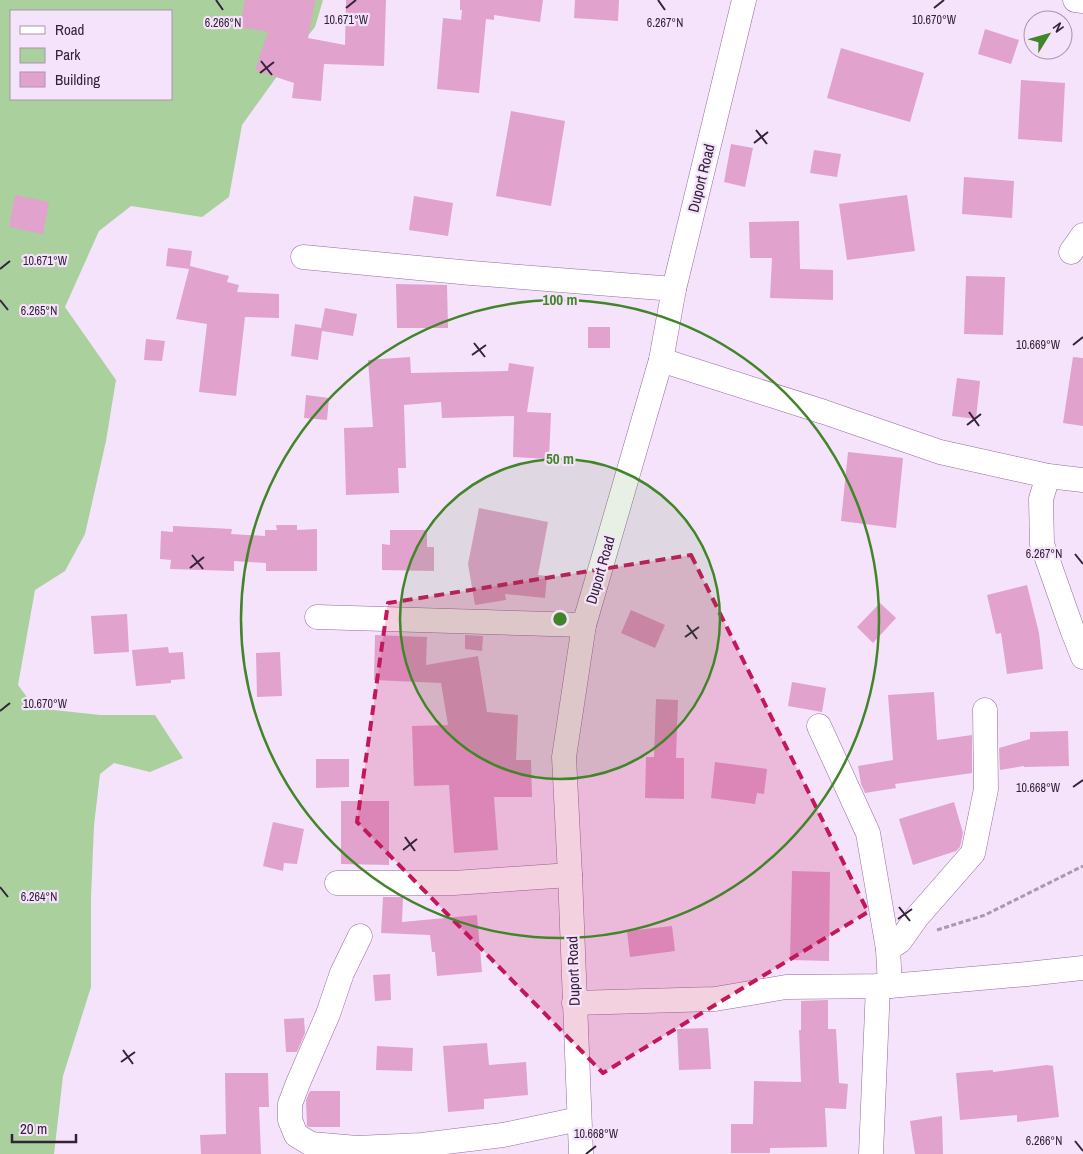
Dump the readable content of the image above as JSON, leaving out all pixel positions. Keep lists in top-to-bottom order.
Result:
{
  "streets": {
    "street": ["Duport Road"]
  },
  "legend": ["Road", "Park", "Building"],
  "scale_bar": "20 m",
  "north": "top right",
  "coordinates": [
    "10.671°W",
    "10.670°W",
    "6.266°N",
    "6.267°N",
    "6.265°N",
    "10.669°W",
    "10.668°W",
    "6.264°N"
  ],
  "rings": ["100 m", "50 m"]
}
